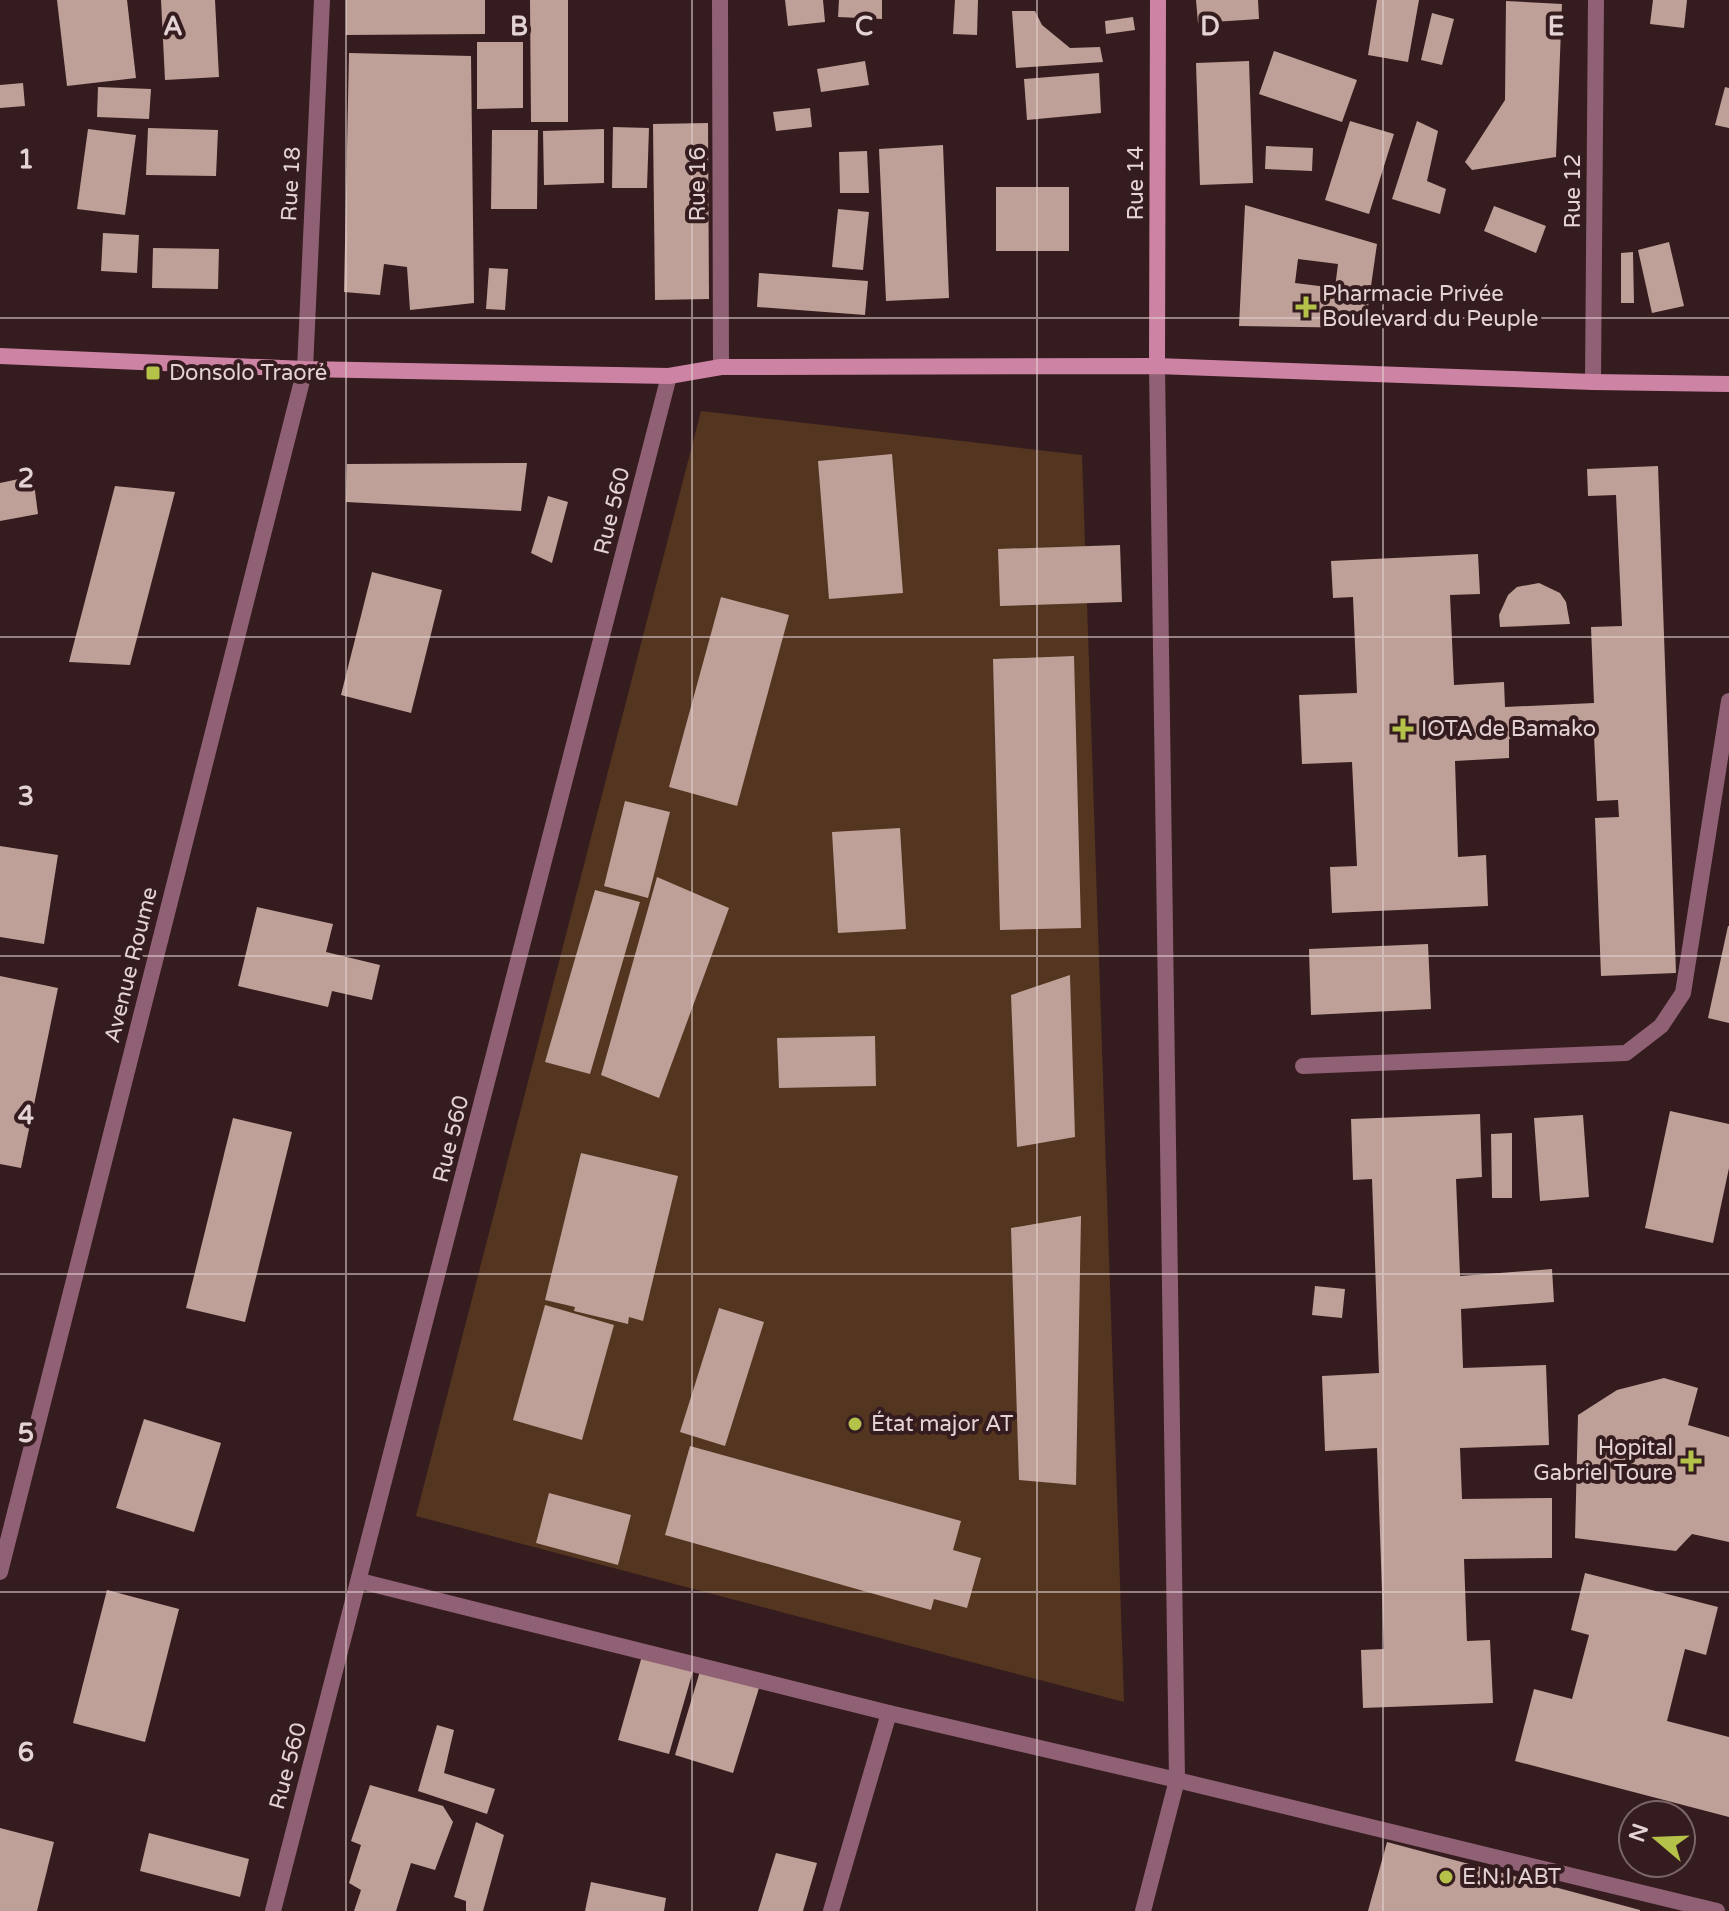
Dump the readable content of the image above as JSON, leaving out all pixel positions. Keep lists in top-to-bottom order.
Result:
{
  "streets": {
    "main road": ["Rue 14"],
    "street": [
      "Rue 18",
      "Rue 16",
      "Rue 12",
      "Rue 560",
      "Avenue Roume"
    ]
  },
  "crossings": [
    ["Rue 18", "Avenue Roume"]
  ],
  "places": {
    "health": ["Pharmacie Privée Boulevard du Peuple", "IOTA de Bamako", "Hopital Gabriel Toure"],
    "transit": ["Donsolo Traoré"],
    "other": ["État major AT", "E.N.I ABT"]
  },
  "north": "left",
  "grid": {
    "columns": [
      "A",
      "B",
      "C",
      "D",
      "E"
    ],
    "rows": [
      "1",
      "2",
      "3",
      "4",
      "5",
      "6"
    ]
  }
}
